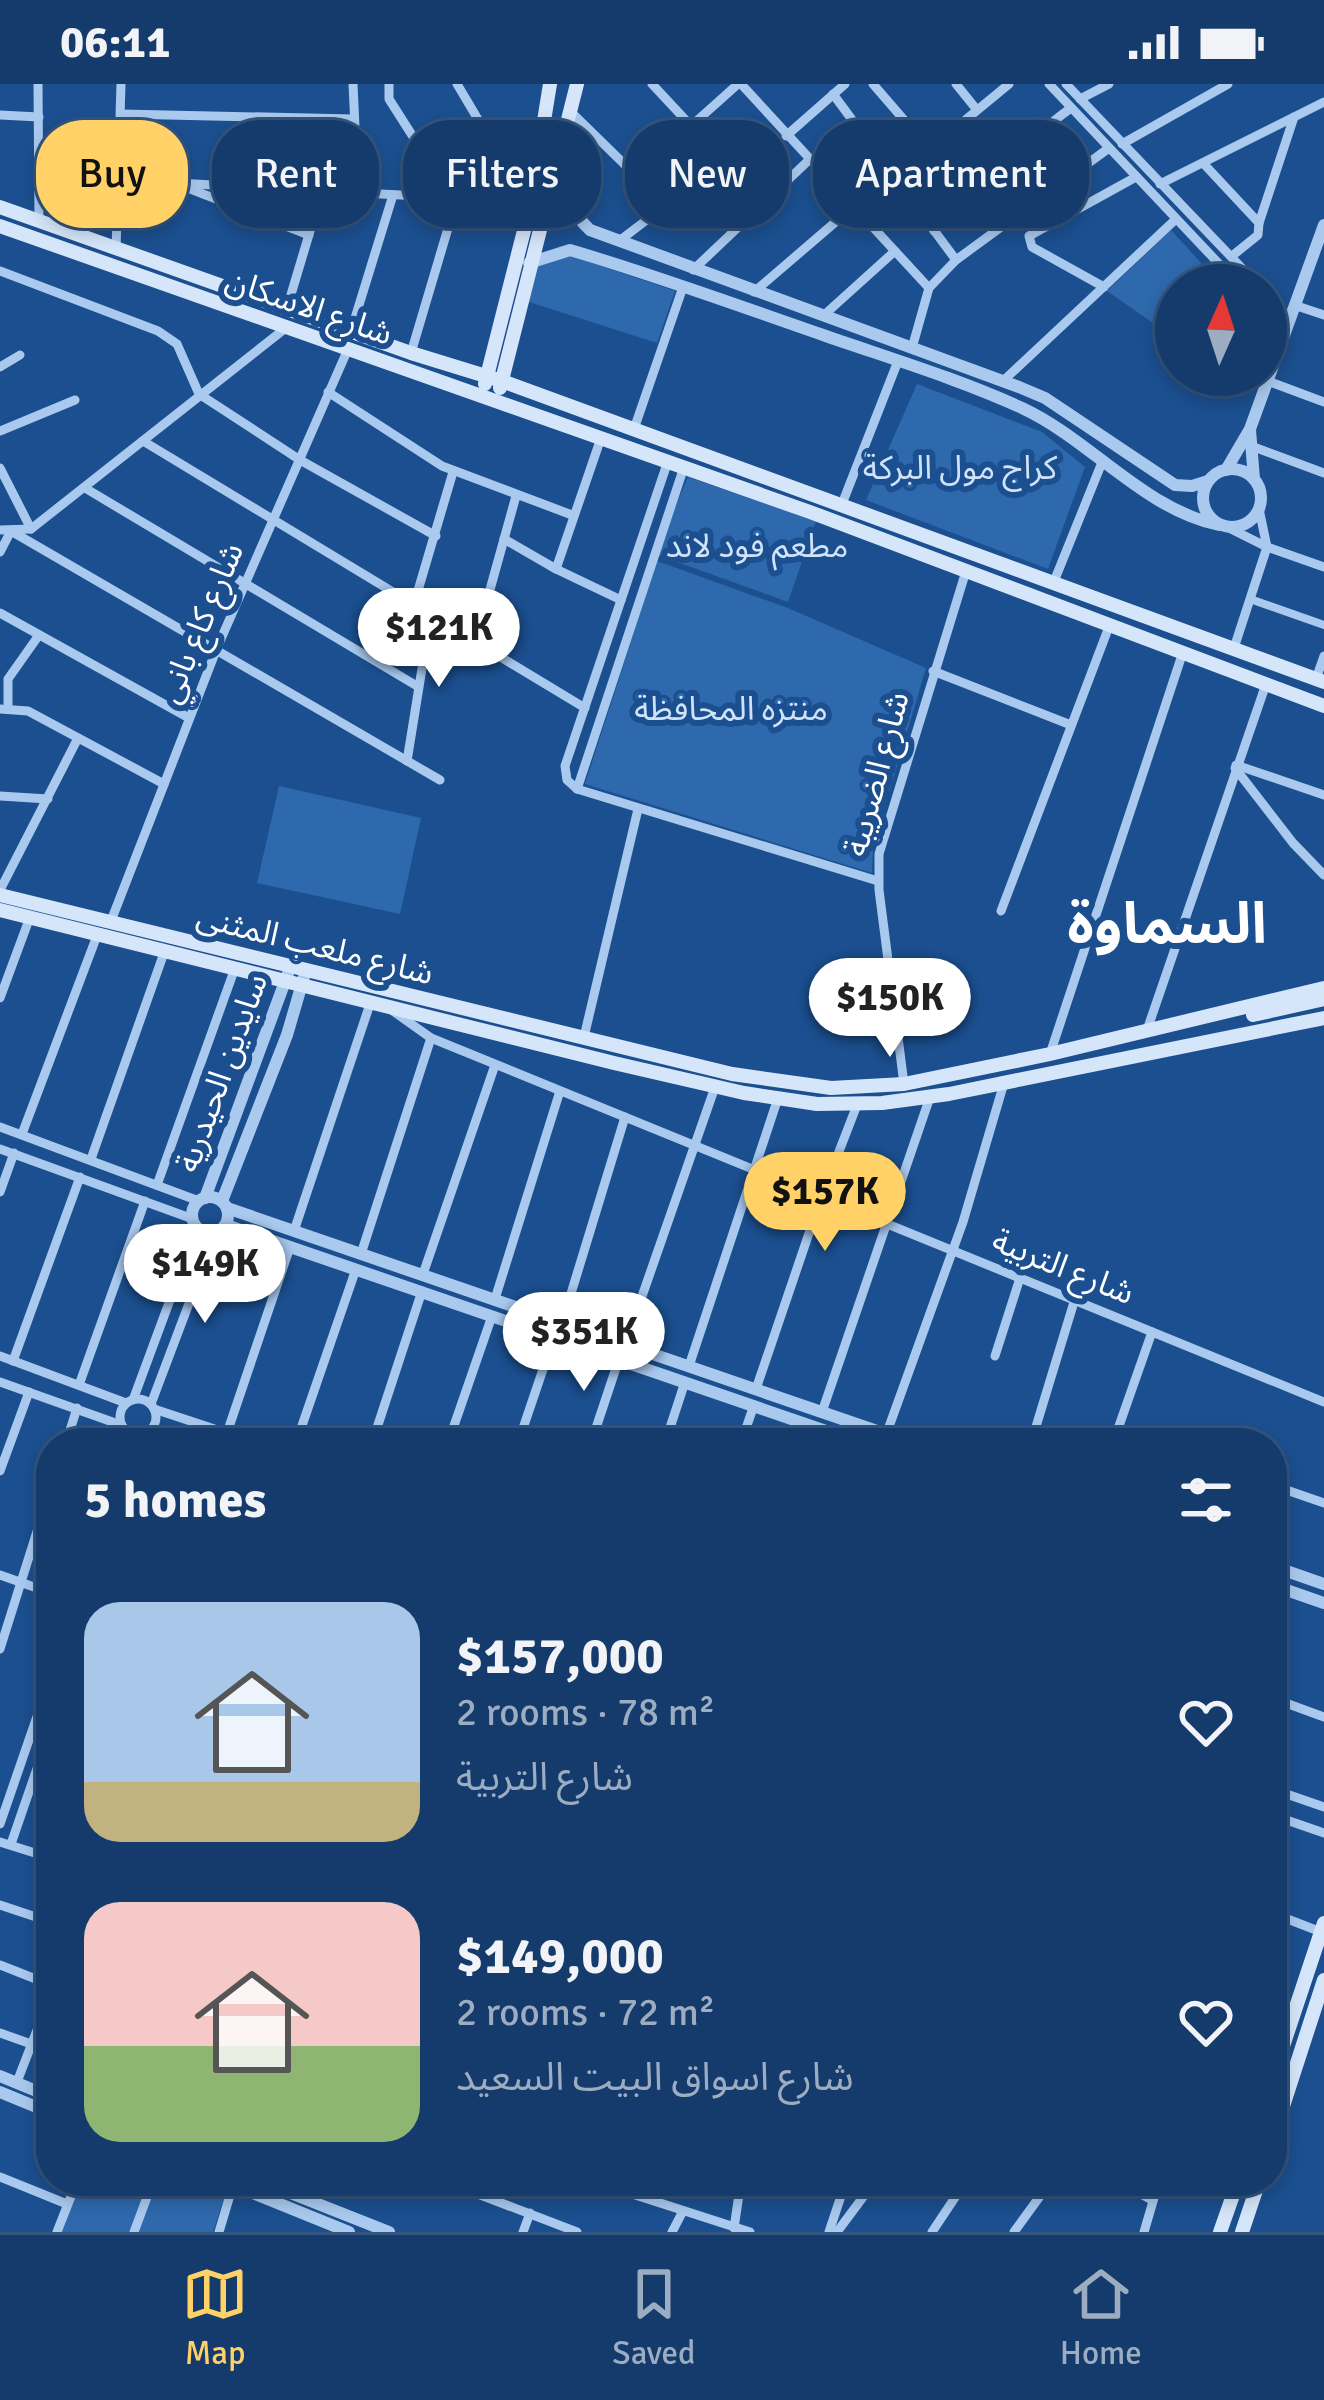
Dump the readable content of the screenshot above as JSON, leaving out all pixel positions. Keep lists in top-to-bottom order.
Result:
{
  "streets": {
    "main road": ["شارع الاسكان", "شارع ملعب المثنى"],
    "street": [
      "شارع كاع باني",
      "شارع الضريبة",
      "سايدين الحيدرية",
      "شارع التربية"
    ]
  },
  "crossings": [
    ["شارع الاسكان", "شارع كاع باني"],
    ["شارع الاسكان", "شارع الضريبة"],
    ["شارع كاع باني", "شارع ملعب المثنى"],
    ["شارع ملعب المثنى", "سايدين الحيدرية"],
    ["شارع ملعب المثنى", "شارع التربية"]
  ],
  "districts": ["السماوة"],
  "parks": ["كراج مول البركة", "مطعم فود لاند", "منتزه المحافظة"],
  "north": "top",
  "page": {
    "status": "06:11",
    "chip": [
      "Buy",
      "Rent",
      "Filters",
      "New",
      "Apartment"
    ],
    "price": [
      "$121K",
      "$150K",
      "$157K",
      "$149K",
      "$351K"
    ],
    "heading": "5 homes",
    "list": [
      {
        "name": "$157,000",
        "note": "2 rooms · 78 m² · شارع التربية"
      },
      {
        "name": "$149,000",
        "note": "2 rooms · 72 m² · شارع اسواق البيت السعيد"
      }
    ],
    "tabs": ["Map", "Saved", "Home"]
  }
}
